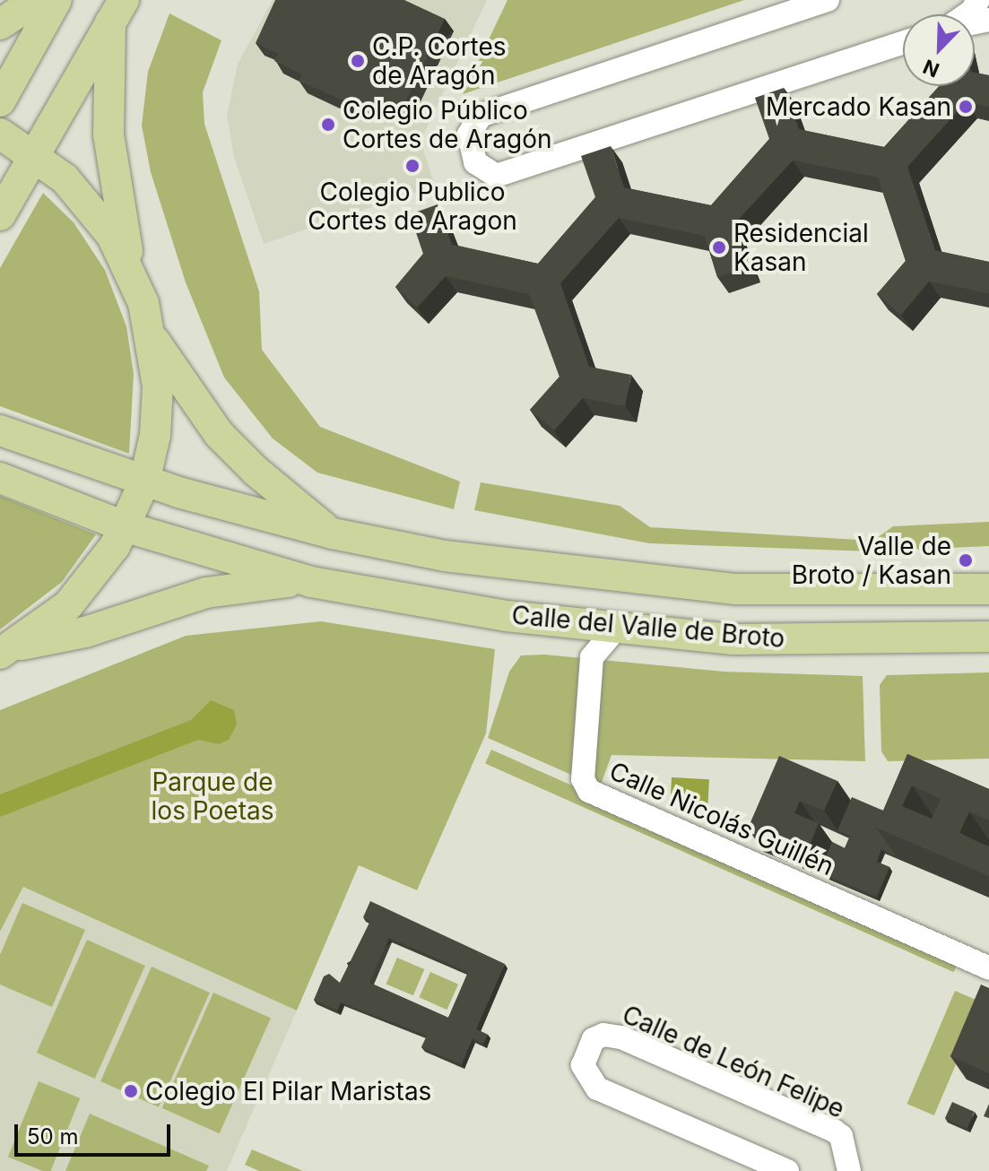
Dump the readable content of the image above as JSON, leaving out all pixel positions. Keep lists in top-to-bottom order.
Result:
{
  "streets": {
    "main road": ["Calle del Valle de Broto"],
    "street": ["Calle Nicolás Guillén", "Calle de León Felipe"]
  },
  "crossings": [
    ["Calle del Valle de Broto", "Calle Nicolás Guillén"]
  ],
  "parks": ["Parque de los Poetas"],
  "places": [
    "C.P. Cortes de Aragón",
    "Mercado Kasan",
    "Colegio Público Cortes de Aragón",
    "Colegio Publico Cortes de Aragon",
    "Residencial Kasan",
    "Valle de Broto / Kasan",
    "Colegio El Pilar Maristas"
  ],
  "scale_bar": "50 m",
  "north": "bottom left"
}
